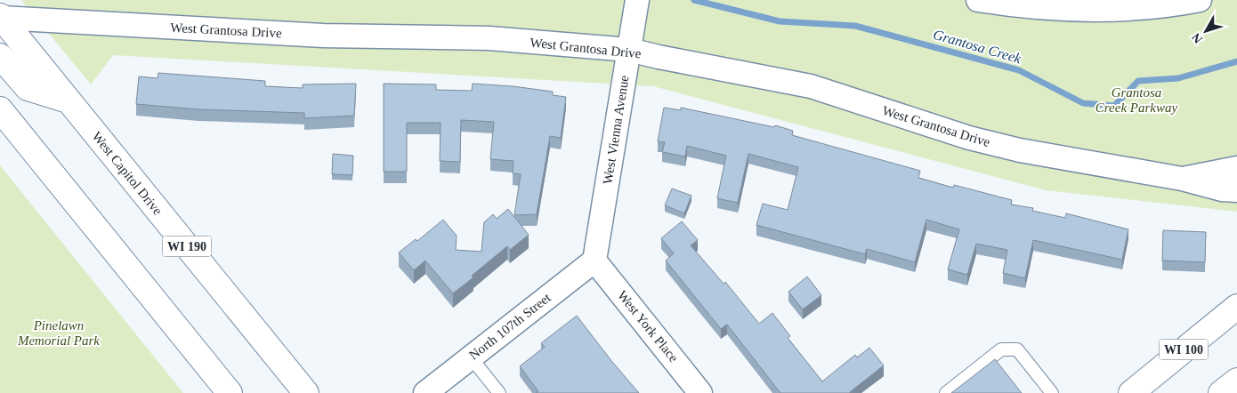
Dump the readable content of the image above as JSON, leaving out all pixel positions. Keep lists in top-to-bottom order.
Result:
{
  "streets": {
    "main road": ["West Capitol Drive", "WI 190", "WI 100"],
    "street": [
      "West Grantosa Drive",
      "West Vienna Avenue",
      "North 107th Street",
      "West York Place"
    ]
  },
  "crossings": [
    ["West Grantosa Drive", "West Vienna Avenue"],
    ["West Grantosa Drive", "West Capitol Drive"],
    ["West Vienna Avenue", "North 107th Street"],
    ["West Vienna Avenue", "West York Place"],
    ["North 107th Street", "West York Place"]
  ],
  "water": ["Grantosa Creek"],
  "parks": ["Grantosa Creek Parkway", "Pinelawn Memorial Park"],
  "north": "bottom left"
}
